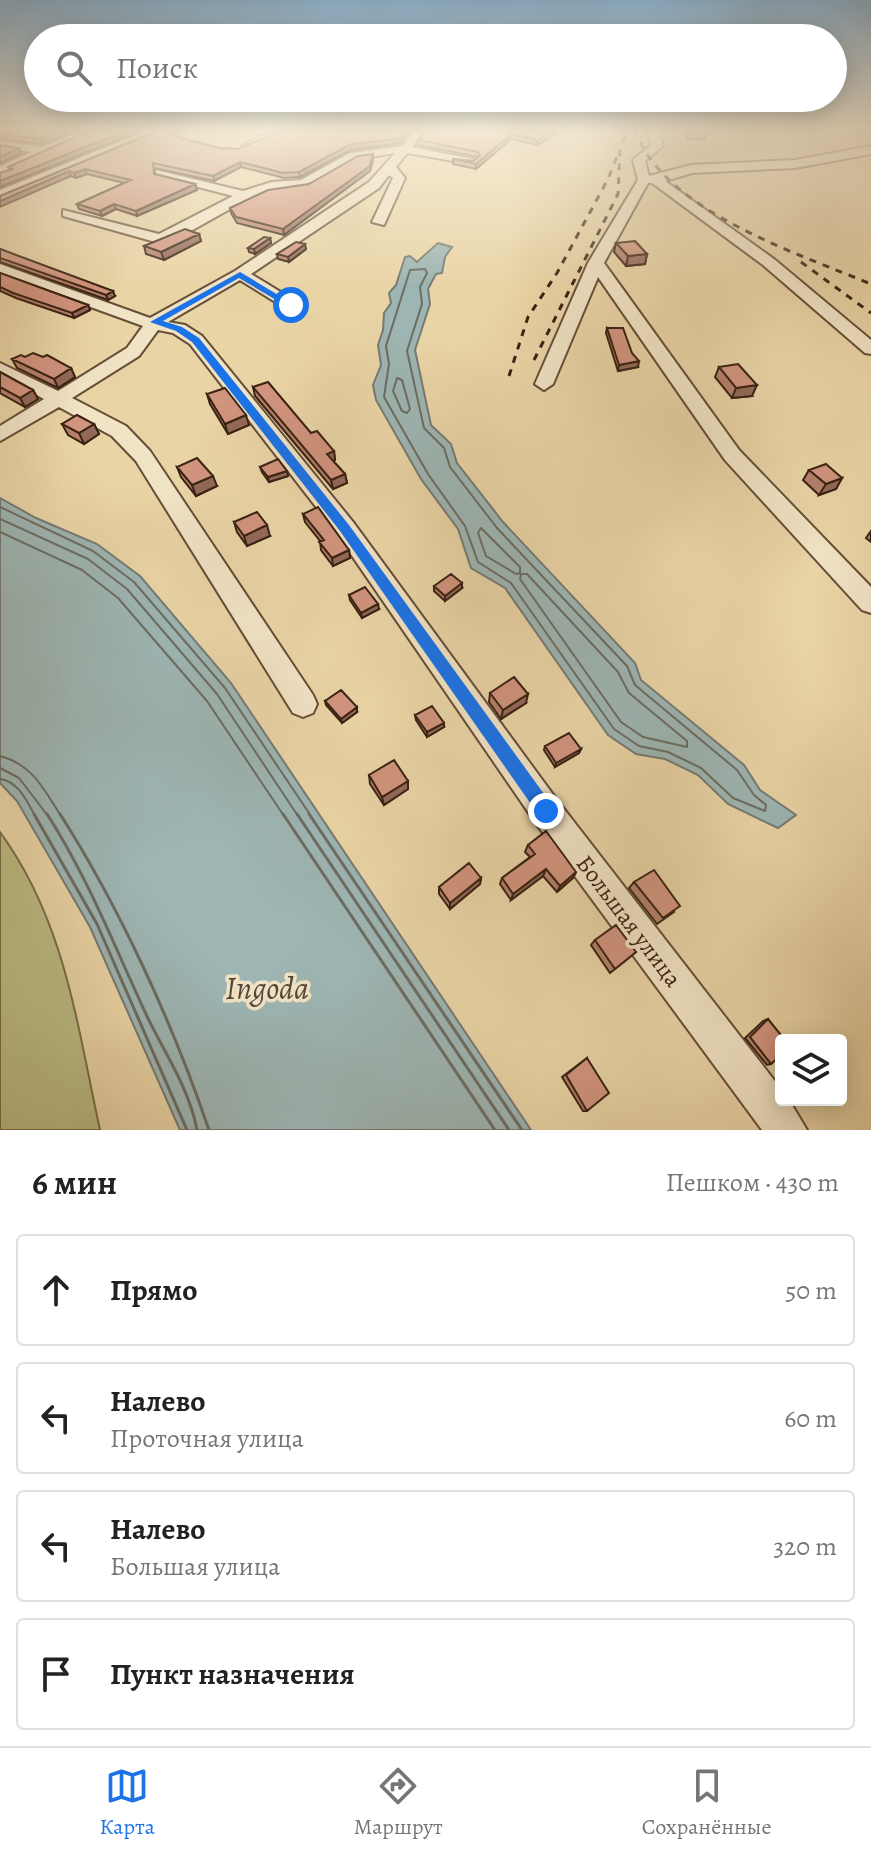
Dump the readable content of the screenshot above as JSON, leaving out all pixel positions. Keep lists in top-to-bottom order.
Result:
{
  "streets": {
    "street": ["Большая улица"]
  },
  "water": ["Ingoda"],
  "page": {
    "search": "Поиск",
    "heading": ["6 мин", "Пешком · 430 m"],
    "list": [
      ["Прямо", "50 m"],
      ["Налево", "Проточная улица", "60 m"],
      ["Налево", "Большая улица", "320 m"],
      "Пункт назначения"
    ],
    "nav": ["Карта", "Маршрут", "Сохранённые"]
  }
}
